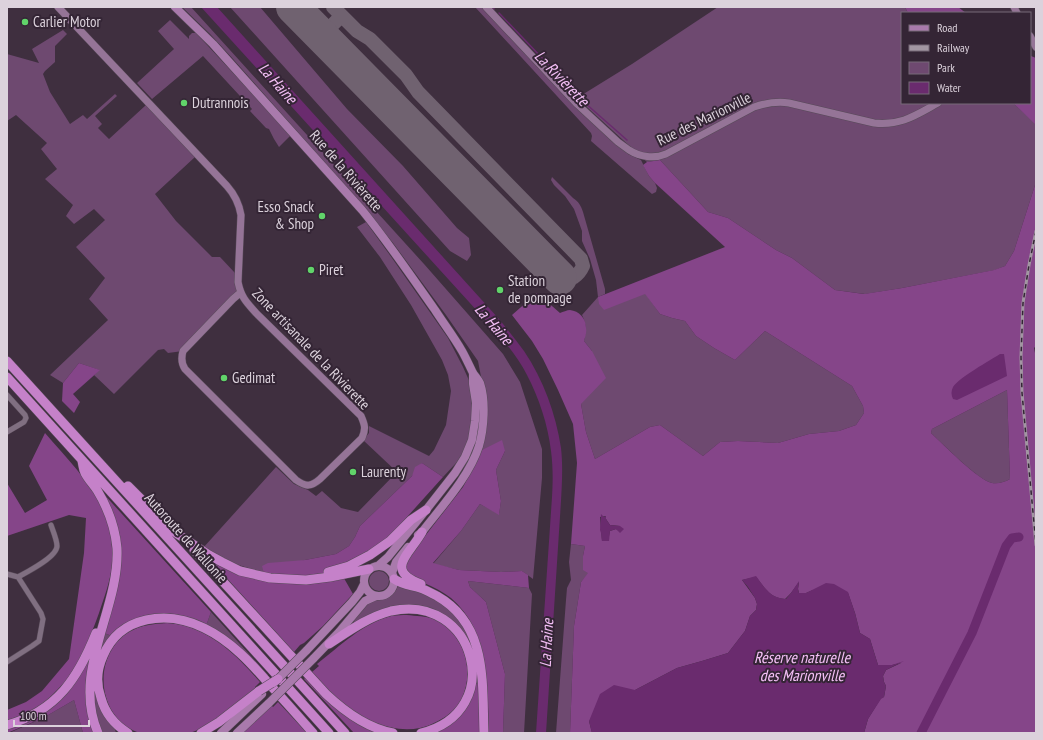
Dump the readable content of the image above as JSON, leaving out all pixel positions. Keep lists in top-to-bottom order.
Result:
{
  "streets": {
    "highway": ["Autoroute de Wallonie"],
    "main road": ["Rue de la Rivièrette"],
    "street": ["Rue des Marionville", "Zone artisanale de la Rivierette"]
  },
  "water": ["La Rivièrette", "La Haine", "Réserve naturelle des Marionville"],
  "places": [
    "Carlier Motor",
    "Dutrannois",
    "Esso Snack & Shop",
    "Piret",
    "Station de pompage",
    "Gedimat",
    "Laurenty"
  ],
  "legend": [
    "Road",
    "Railway",
    "Park",
    "Water"
  ],
  "scale_bar": "100 m"
}
